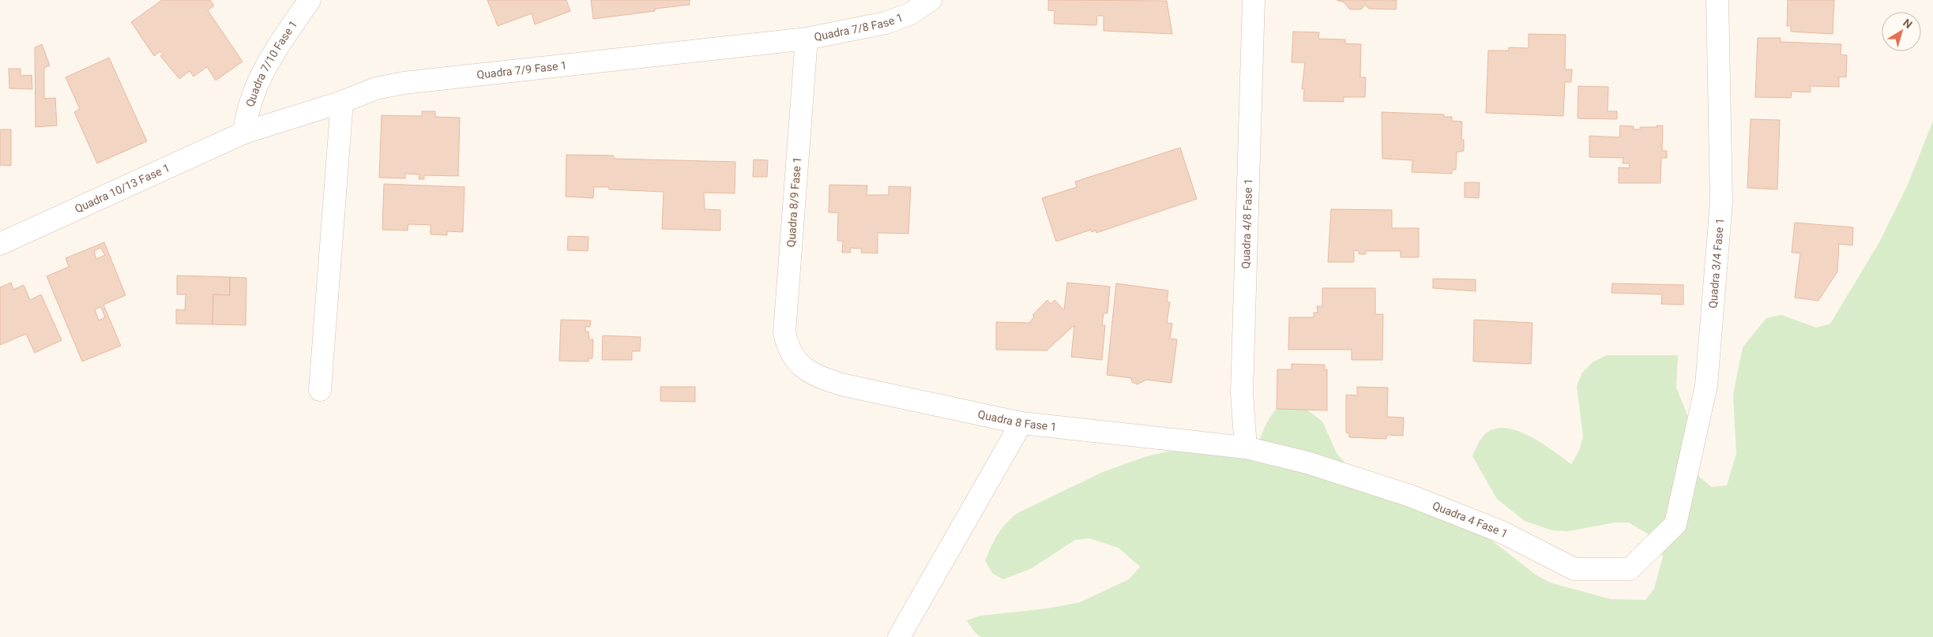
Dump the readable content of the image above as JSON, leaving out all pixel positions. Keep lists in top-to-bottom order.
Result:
{
  "streets": {
    "street": [
      "Quadra 7/8 Fase 1",
      "Quadra 7/10 Fase 1",
      "Quadra 7/9 Fase 1",
      "Quadra 10/13 Fase 1",
      "Quadra 8/9 Fase 1",
      "Quadra 4/8 Fase 1",
      "Quadra 3/4 Fase 1",
      "Quadra 8 Fase 1",
      "Quadra 4 Fase 1"
    ]
  },
  "crossings": [
    ["Quadra 7/8 Fase 1", "Quadra 7/9 Fase 1"],
    ["Quadra 7/8 Fase 1", "Quadra 8/9 Fase 1"],
    ["Quadra 7/10 Fase 1", "Quadra 7/9 Fase 1"],
    ["Quadra 7/10 Fase 1", "Quadra 10/13 Fase 1"],
    ["Quadra 7/9 Fase 1", "Quadra 10/13 Fase 1"],
    ["Quadra 7/9 Fase 1", "Quadra 8/9 Fase 1"],
    ["Quadra 8/9 Fase 1", "Quadra 8 Fase 1"],
    ["Quadra 4/8 Fase 1", "Quadra 8 Fase 1"],
    ["Quadra 4/8 Fase 1", "Quadra 4 Fase 1"],
    ["Quadra 3/4 Fase 1", "Quadra 4 Fase 1"],
    ["Quadra 8 Fase 1", "Quadra 4 Fase 1"]
  ],
  "north": "top right"
}
